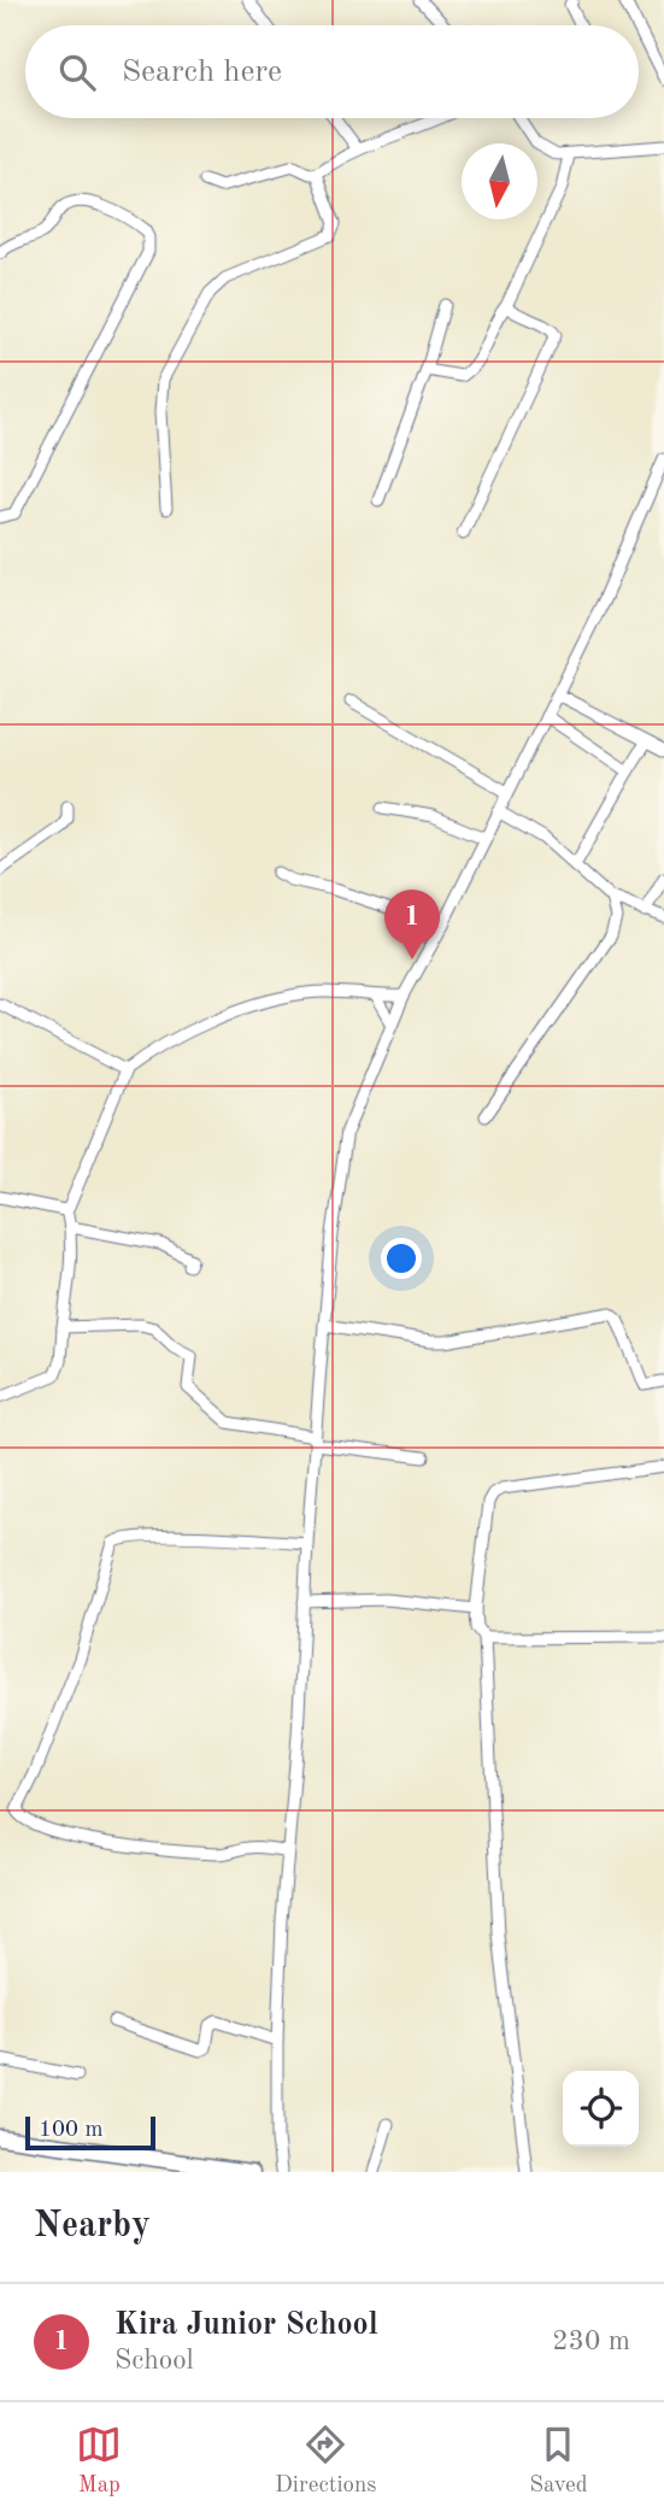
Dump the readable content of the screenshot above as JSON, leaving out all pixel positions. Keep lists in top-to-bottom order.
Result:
{
  "scale_bar": "100 m",
  "north": "bottom",
  "page": {
    "search": "Search here",
    "pins": "1",
    "scale": "100 m",
    "heading": "Nearby",
    "list": [
      {
        "mark": "1",
        "name": "Kira Junior School",
        "note": "School",
        "value": "230 m"
      }
    ],
    "nav": ["Map", "Directions", "Saved"]
  }
}
